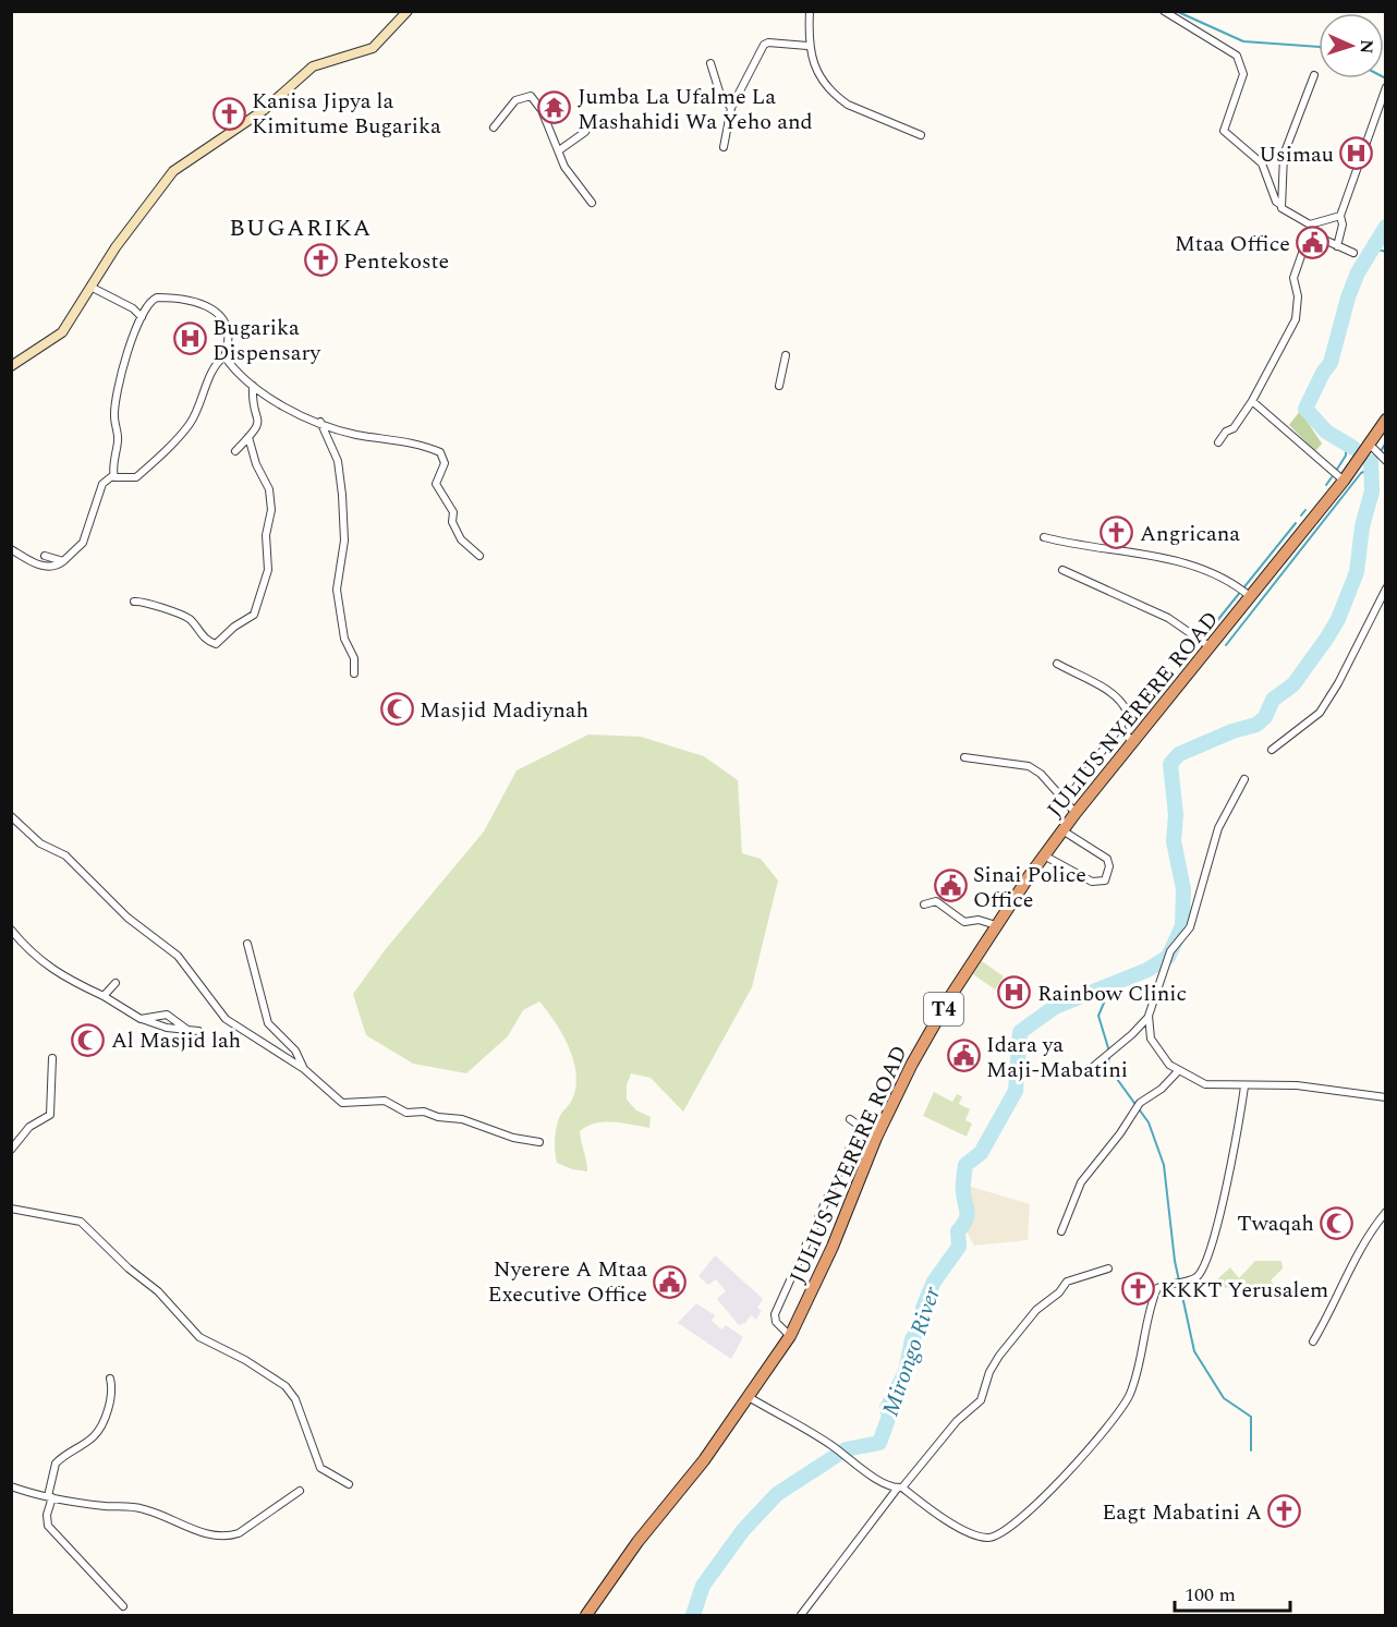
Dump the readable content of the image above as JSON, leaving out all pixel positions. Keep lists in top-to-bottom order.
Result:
{
  "streets": {
    "highway": ["JULIUS NYERERE ROAD", "T4"]
  },
  "districts": ["BUGARIKA"],
  "water": ["Mirongo River"],
  "places": {
    "temple": ["Jumba La Ufalme La Mashahidi Wa Yeho and"],
    "church": [
      "Kanisa Jipya la Kimitume Bugarika",
      "Pentekoste",
      "Angricana",
      "KKKT Yerusalem",
      "Eagt Mabatini A"
    ],
    "hospital": ["Usimau", "Bugarika Dispensary", "Rainbow Clinic"],
    "public building": [
      "Mtaa Office",
      "Sinai Police Office",
      "Idara ya Maji-Mabatini",
      "Nyerere A Mtaa Executive Office"
    ],
    "mosque": ["Masjid Madiynah", "Al Masjid lah", "Twaqah"]
  },
  "scale_bar": "100 m",
  "north": "right"
}
